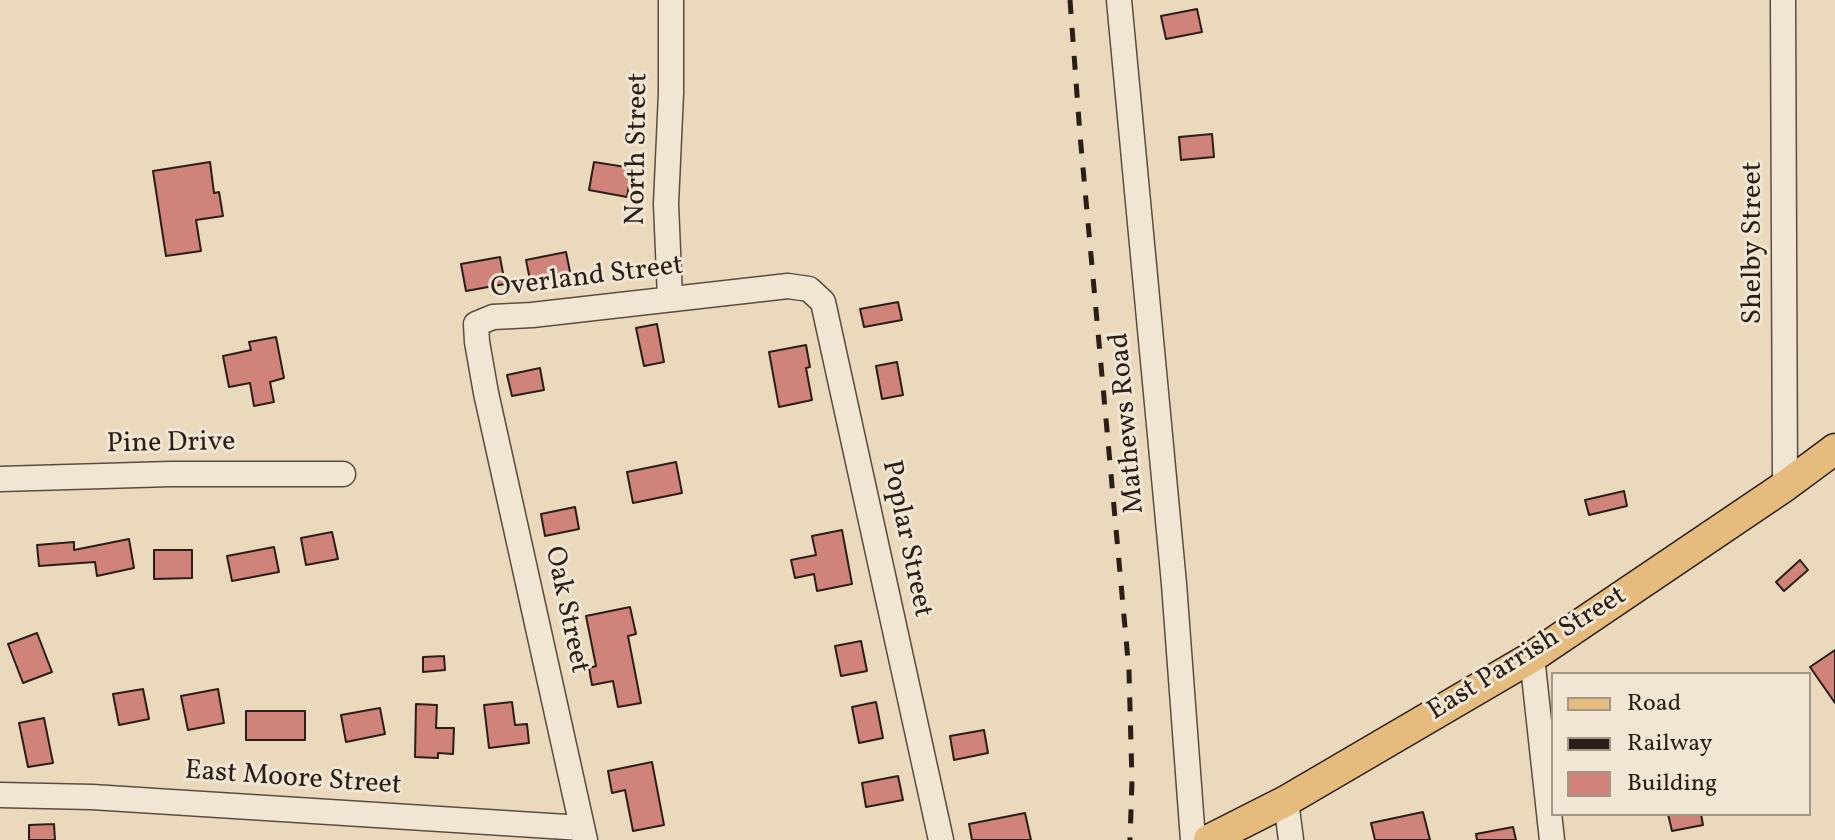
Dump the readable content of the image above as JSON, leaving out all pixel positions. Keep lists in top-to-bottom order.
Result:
{
  "streets": {
    "main road": ["East Parrish Street"],
    "street": [
      "North Street",
      "Shelby Street",
      "Overland Street",
      "Mathews Road",
      "Pine Drive",
      "Poplar Street",
      "Oak Street",
      "East Moore Street"
    ]
  },
  "crossings": [
    ["North Street", "Overland Street"],
    ["Shelby Street", "East Parrish Street"],
    ["Overland Street", "Poplar Street"],
    ["Overland Street", "Oak Street"],
    ["Oak Street", "East Moore Street"]
  ],
  "legend": ["Road", "Railway", "Building"]
}
